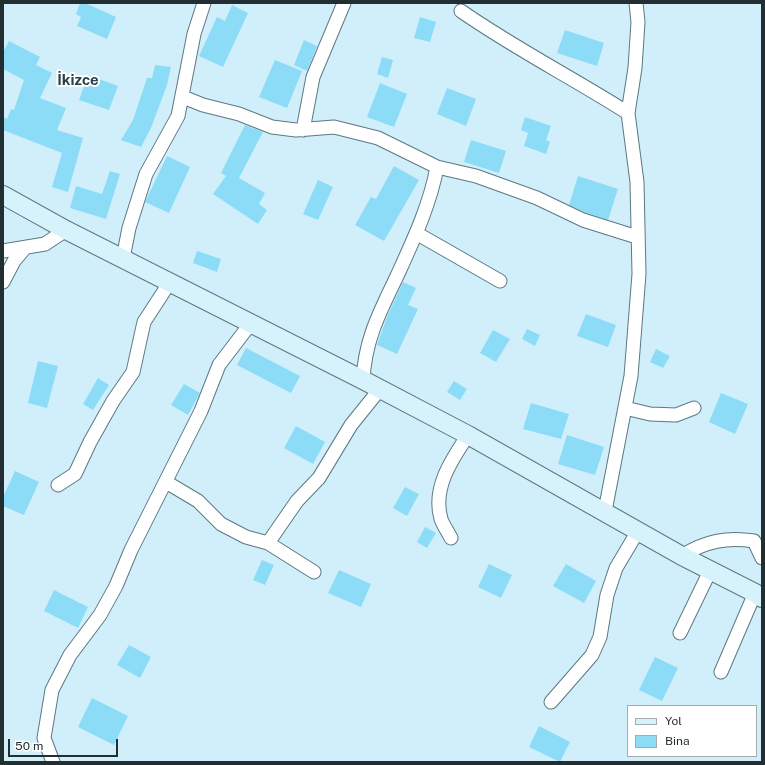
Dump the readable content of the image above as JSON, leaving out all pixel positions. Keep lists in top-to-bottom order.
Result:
{
  "districts": ["İkizce"],
  "legend": ["Yol", "Bina"],
  "scale_bar": "50 m"
}
